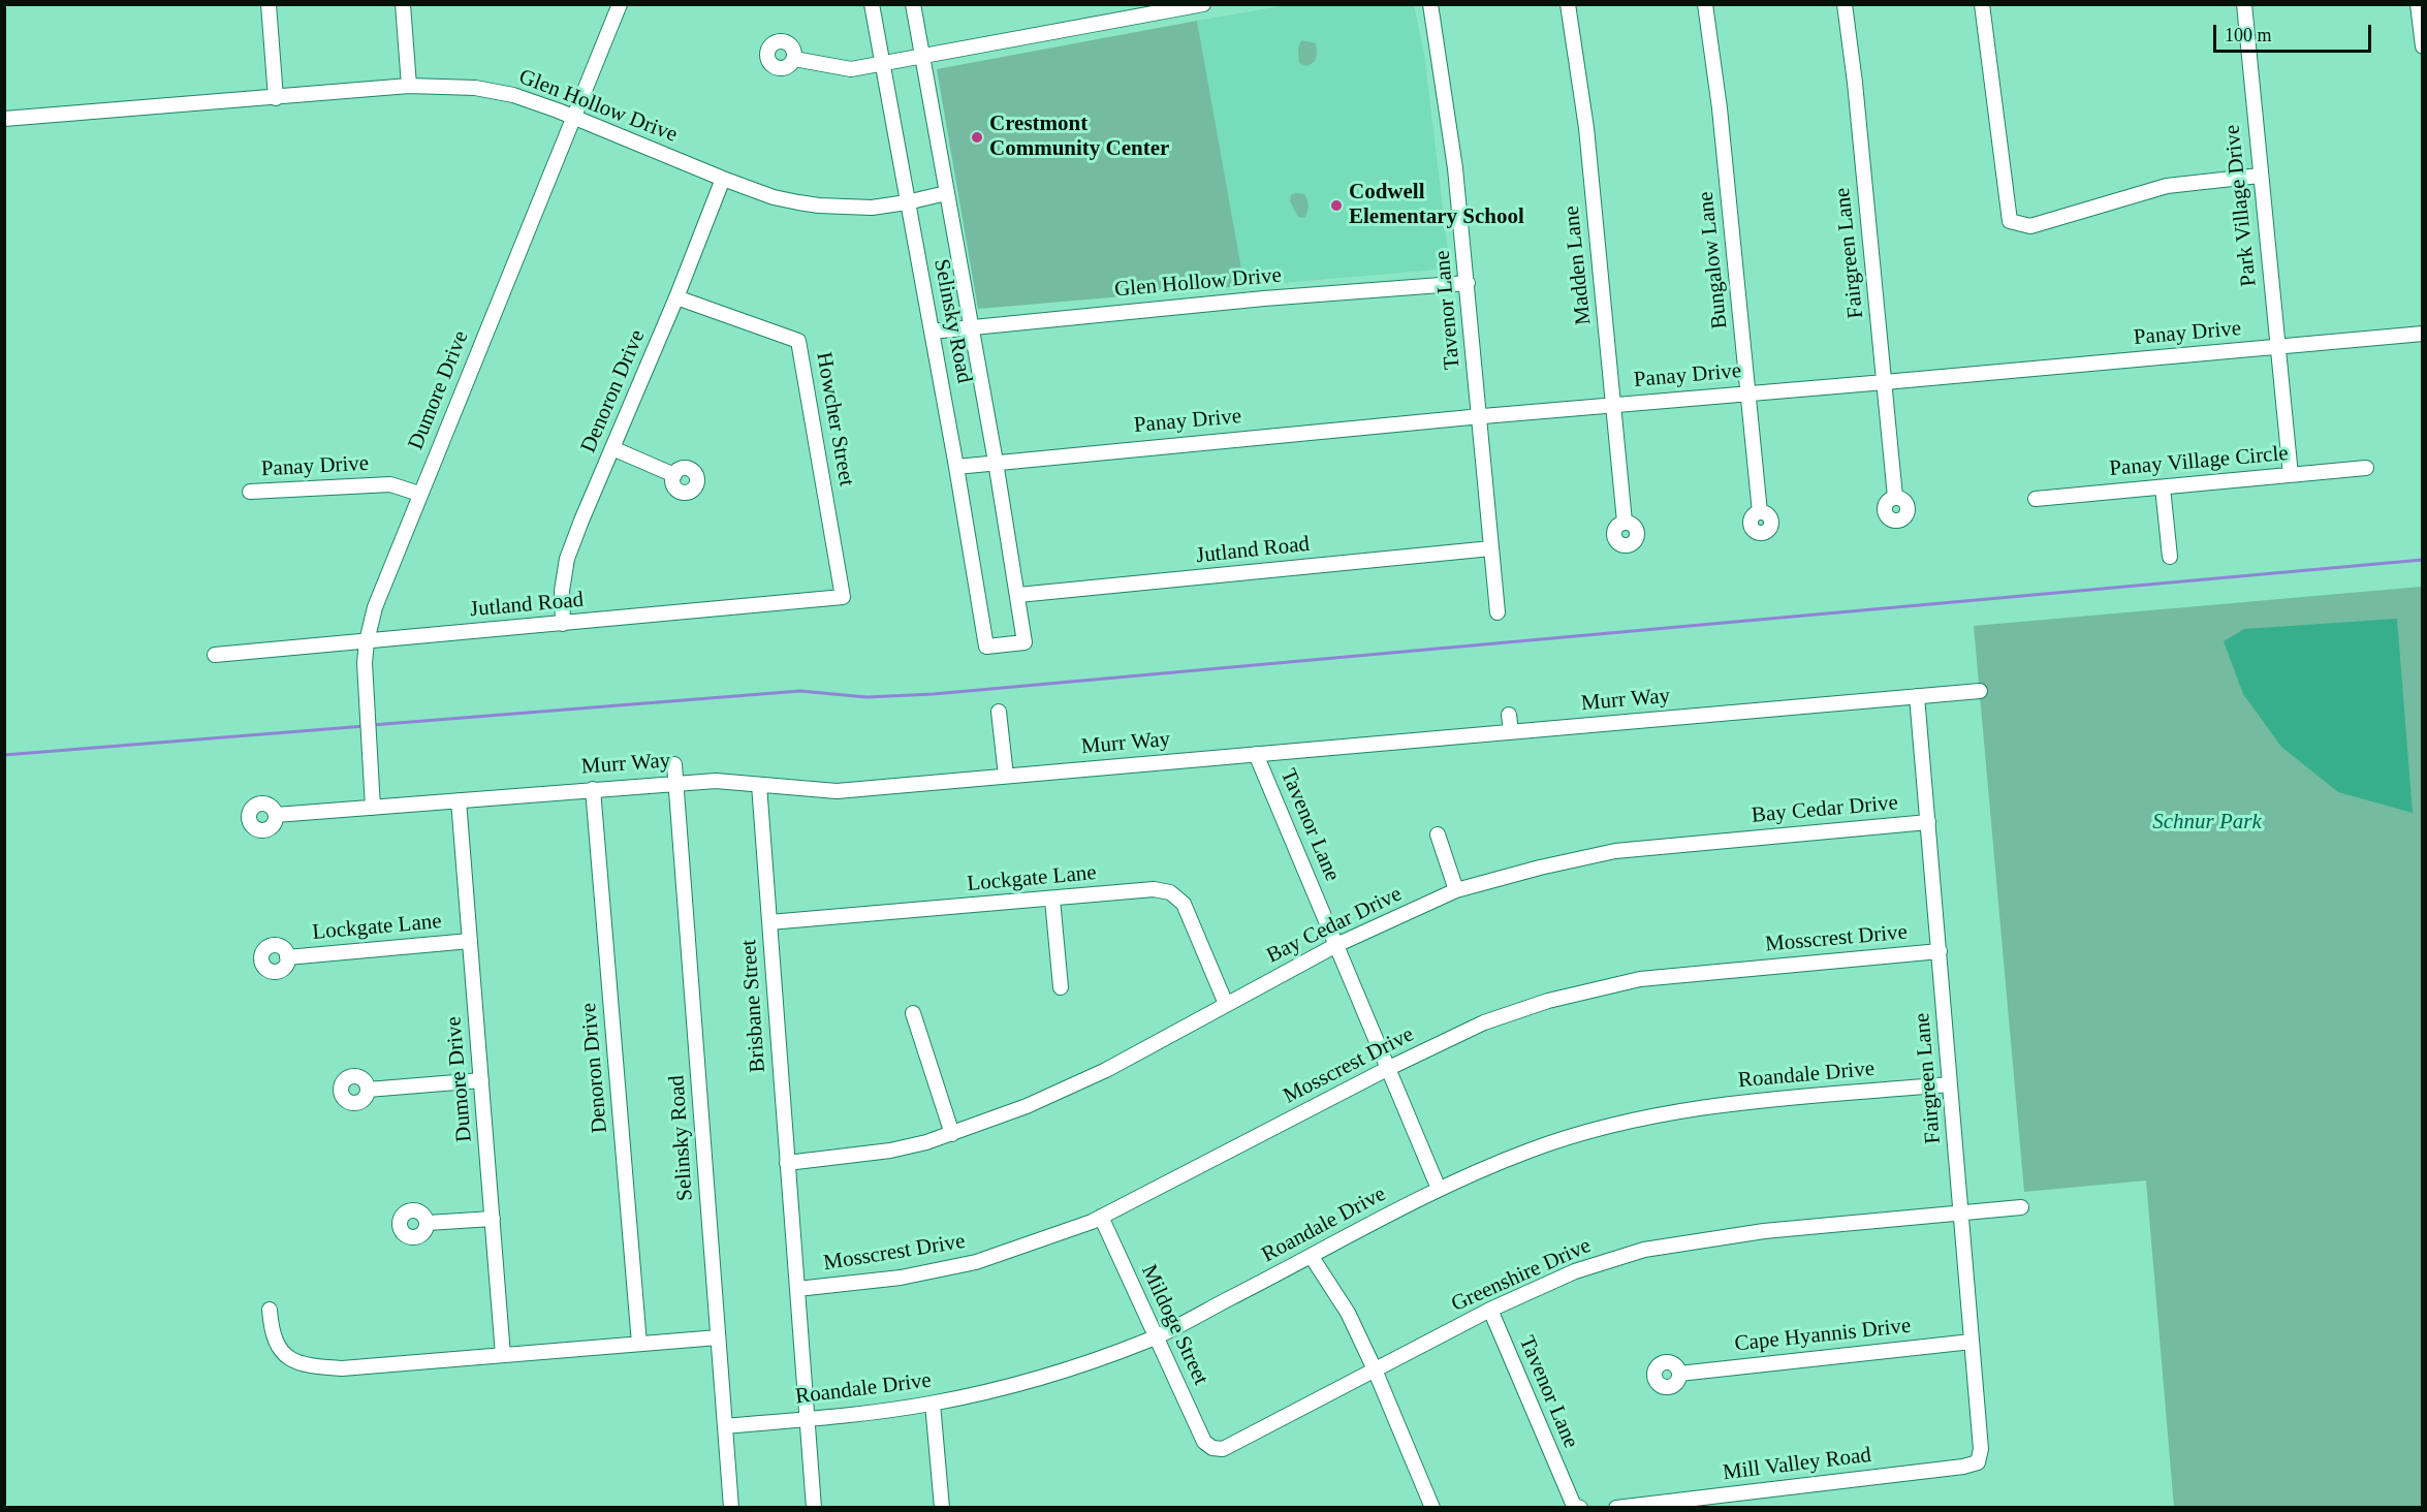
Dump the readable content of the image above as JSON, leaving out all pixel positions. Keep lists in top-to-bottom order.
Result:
{
  "streets": {
    "street": [
      "Glen Hollow Drive",
      "Park Village Drive",
      "Fairgreen Lane",
      "Bungalow Lane",
      "Madden Lane",
      "Tavenor Lane",
      "Selinsky Road",
      "Panay Drive",
      "Dumore Drive",
      "Denoron Drive",
      "Howcher Street",
      "Panay Village Circle",
      "Jutland Road",
      "Murr Way",
      "Bay Cedar Drive",
      "Lockgate Lane",
      "Mosscrest Drive",
      "Brisbane Street",
      "Roandale Drive",
      "Greenshire Drive",
      "Mildoge Street",
      "Cape Hyannis Drive",
      "Mill Valley Road"
    ]
  },
  "crossings": [
    ["Glen Hollow Drive", "Tavenor Lane"],
    ["Glen Hollow Drive", "Selinsky Road"],
    ["Glen Hollow Drive", "Dumore Drive"],
    ["Glen Hollow Drive", "Denoron Drive"],
    ["Park Village Drive", "Panay Drive"],
    ["Park Village Drive", "Panay Village Circle"],
    ["Fairgreen Lane", "Panay Drive"],
    ["Fairgreen Lane", "Murr Way"],
    ["Fairgreen Lane", "Bay Cedar Drive"],
    ["Fairgreen Lane", "Mosscrest Drive"],
    ["Fairgreen Lane", "Roandale Drive"],
    ["Fairgreen Lane", "Greenshire Drive"],
    ["Fairgreen Lane", "Cape Hyannis Drive"],
    ["Fairgreen Lane", "Mill Valley Road"],
    ["Bungalow Lane", "Panay Drive"],
    ["Madden Lane", "Panay Drive"],
    ["Tavenor Lane", "Panay Drive"],
    ["Tavenor Lane", "Jutland Road"],
    ["Tavenor Lane", "Murr Way"],
    ["Tavenor Lane", "Bay Cedar Drive"],
    ["Tavenor Lane", "Mosscrest Drive"],
    ["Tavenor Lane", "Roandale Drive"],
    ["Tavenor Lane", "Greenshire Drive"],
    ["Selinsky Road", "Panay Drive"],
    ["Selinsky Road", "Jutland Road"],
    ["Selinsky Road", "Murr Way"],
    ["Selinsky Road", "Roandale Drive"],
    ["Panay Drive", "Dumore Drive"],
    ["Dumore Drive", "Jutland Road"],
    ["Dumore Drive", "Murr Way"],
    ["Dumore Drive", "Lockgate Lane"],
    ["Denoron Drive", "Howcher Street"],
    ["Denoron Drive", "Jutland Road"],
    ["Denoron Drive", "Murr Way"],
    ["Howcher Street", "Jutland Road"],
    ["Murr Way", "Brisbane Street"],
    ["Bay Cedar Drive", "Lockgate Lane"],
    ["Bay Cedar Drive", "Brisbane Street"],
    ["Lockgate Lane", "Brisbane Street"],
    ["Mosscrest Drive", "Brisbane Street"],
    ["Mosscrest Drive", "Mildoge Street"],
    ["Brisbane Street", "Roandale Drive"],
    ["Roandale Drive", "Mildoge Street"],
    ["Greenshire Drive", "Mildoge Street"]
  ],
  "parks": ["Schnur Park"],
  "places": ["Crestmont Community Center", "Codwell Elementary School"],
  "scale_bar": "100 m"
}
